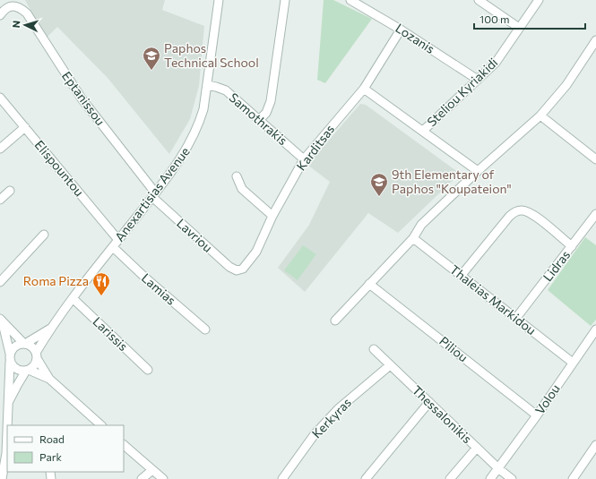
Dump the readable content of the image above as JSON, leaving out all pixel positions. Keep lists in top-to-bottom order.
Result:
{
  "streets": {
    "street": [
      "Lozanis",
      "Steliou Kyriakidi",
      "Eptanissou",
      "Samothrakis",
      "Karditsas",
      "Elispountou",
      "Anexartisias Avenue",
      "Lavriou",
      "Lidras",
      "Lamias",
      "Thaleias Markidou",
      "Larissis",
      "Piliou",
      "Volou",
      "Thessalonikis",
      "Kerkyras"
    ]
  },
  "crossings": [
    ["Lozanis", "Steliou Kyriakidi"],
    ["Lozanis", "Karditsas"],
    ["Eptanissou", "Anexartisias Avenue"],
    ["Eptanissou", "Lavriou"],
    ["Samothrakis", "Karditsas"],
    ["Samothrakis", "Anexartisias Avenue"],
    ["Karditsas", "Lavriou"],
    ["Elispountou", "Anexartisias Avenue"],
    ["Anexartisias Avenue", "Lavriou"],
    ["Anexartisias Avenue", "Lamias"],
    ["Anexartisias Avenue", "Larissis"],
    ["Lidras", "Thaleias Markidou"],
    ["Thaleias Markidou", "Volou"],
    ["Piliou", "Volou"],
    ["Volou", "Thessalonikis"],
    ["Thessalonikis", "Kerkyras"]
  ],
  "places": {
    "school or university": ["Paphos Technical School", "9th Elementary of Paphos \"Koupateion\""],
    "restaurant": ["Roma Pizza"]
  },
  "legend": ["Road", "Park"],
  "scale_bar": "100 m",
  "north": "left"
}
